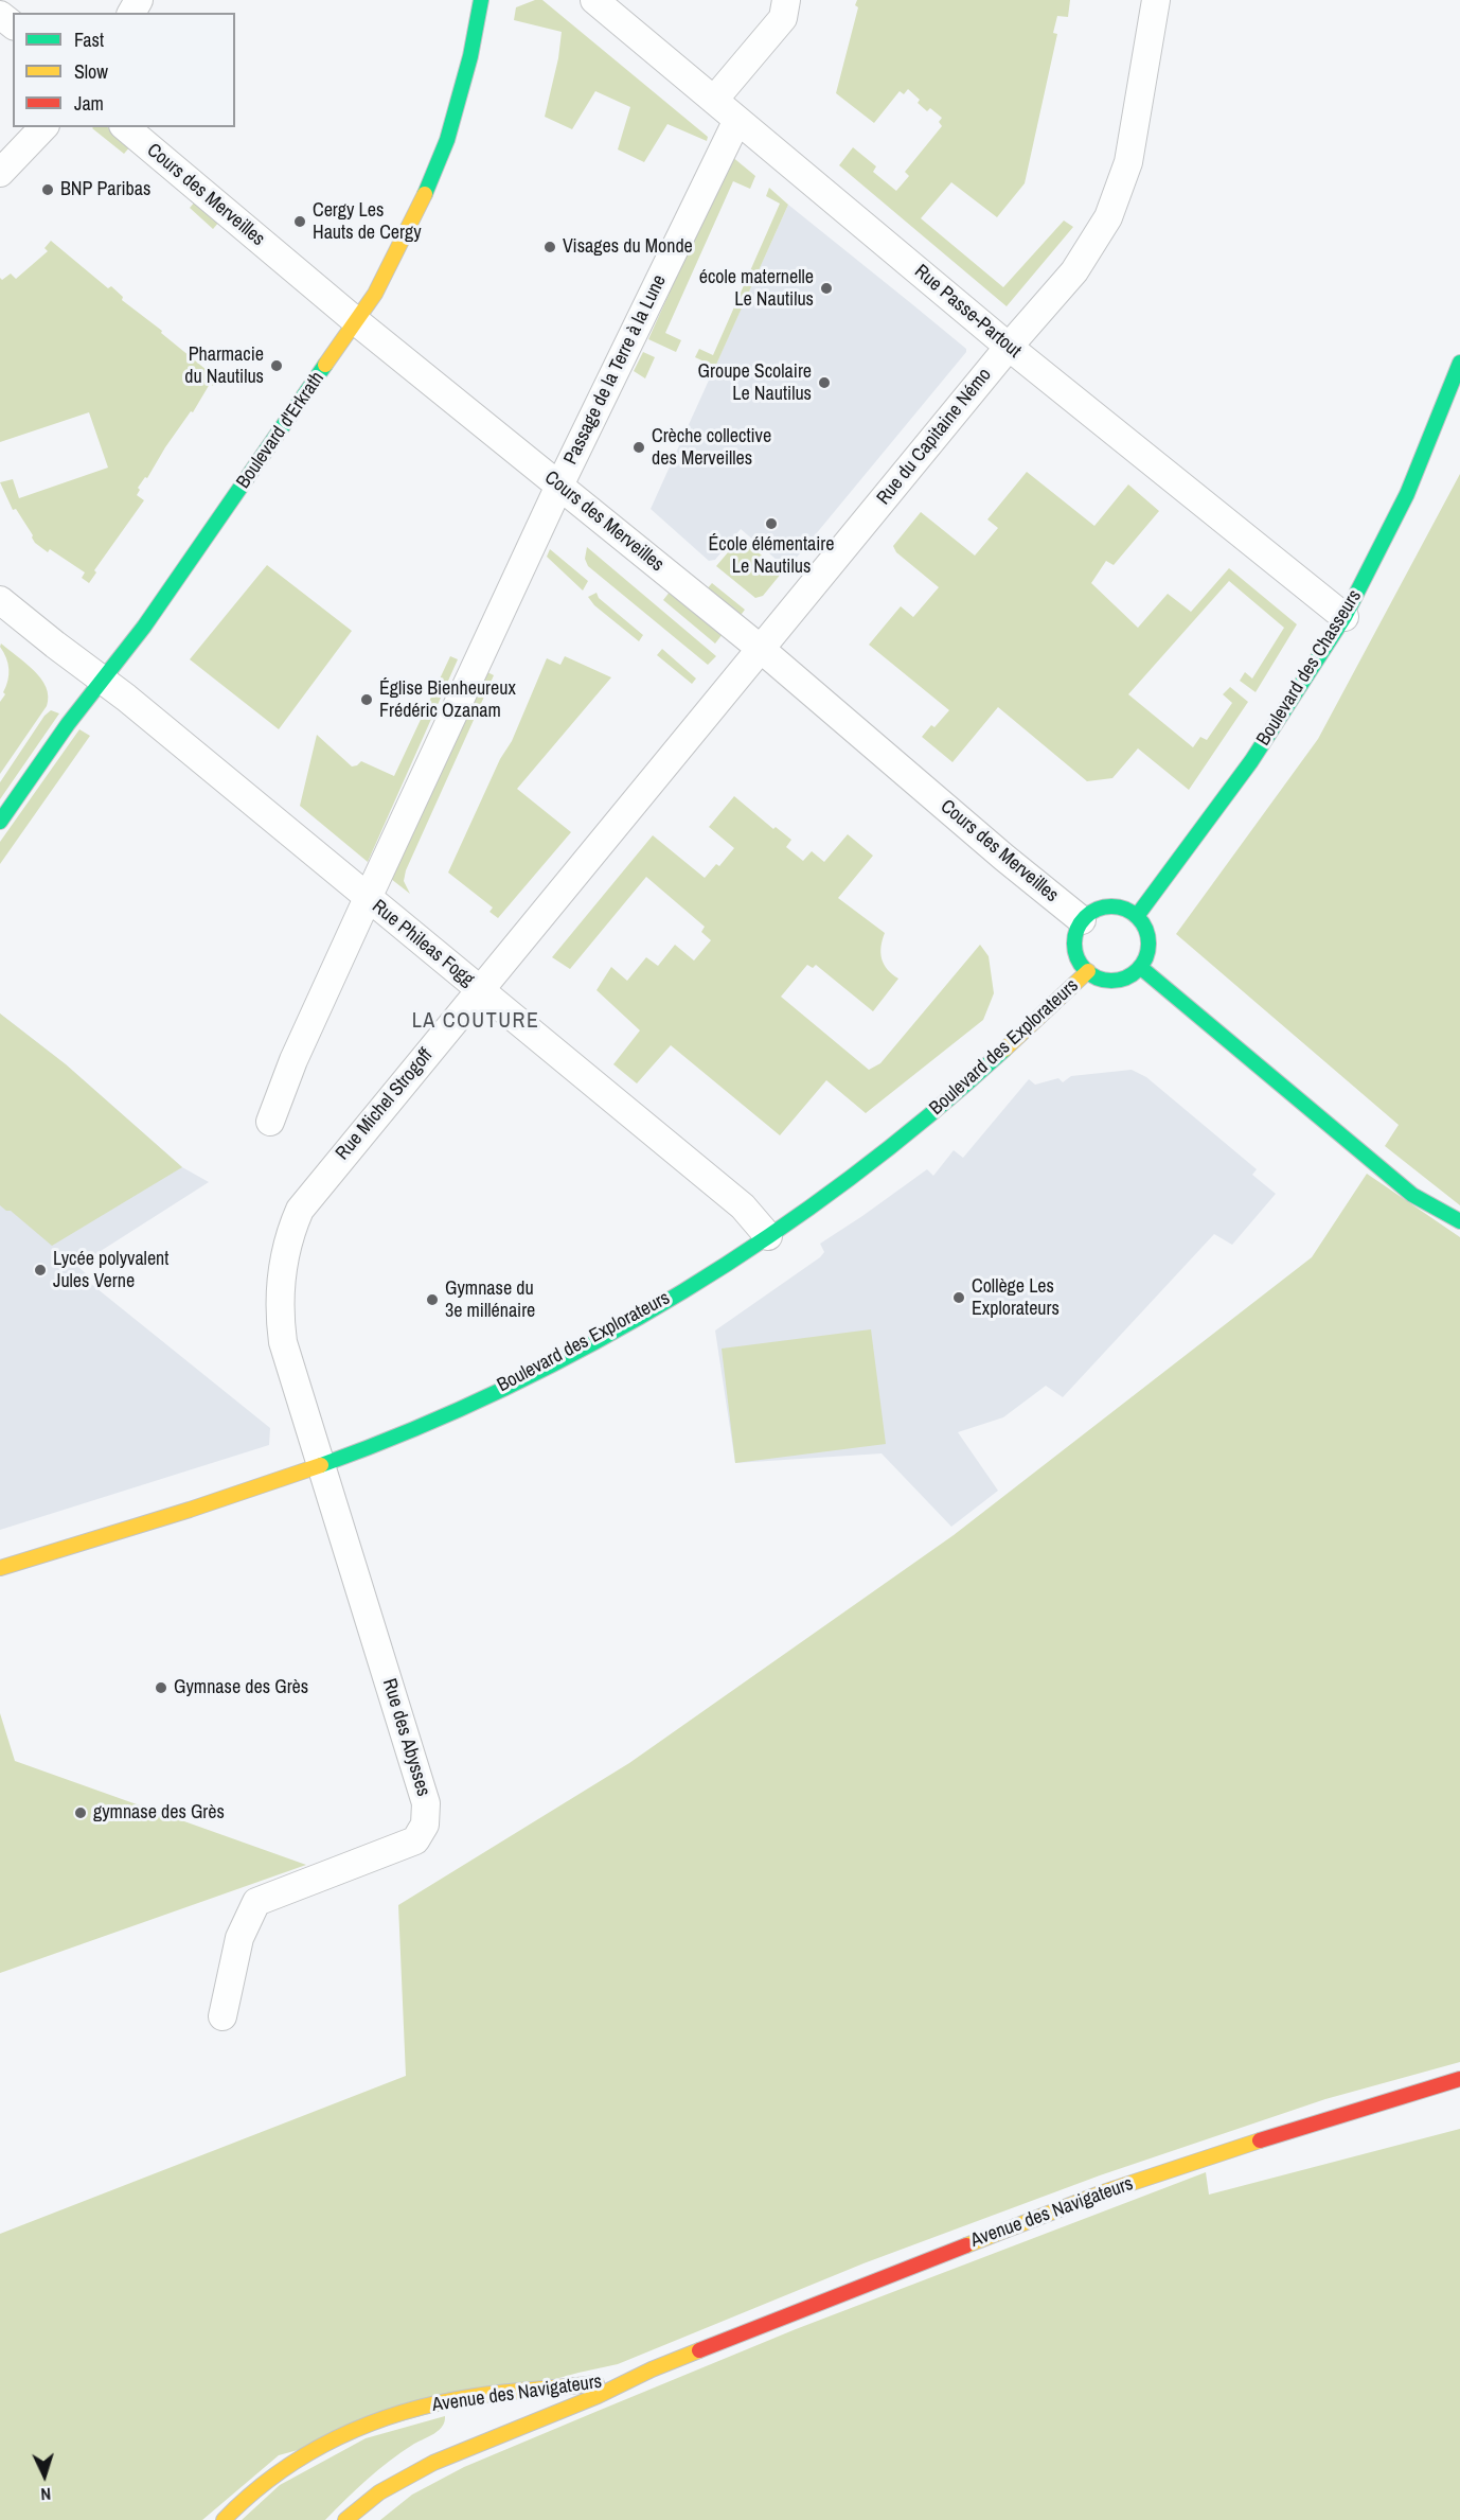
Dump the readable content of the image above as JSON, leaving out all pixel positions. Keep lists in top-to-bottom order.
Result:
{
  "streets": {
    "street": [
      "Cours des Merveilles",
      "Rue Passe-Partout",
      "Passage de la Terre à la Lune",
      "Boulevard d'Erkrath",
      "Rue du Capitaine Némo",
      "Boulevard des Chasseurs",
      "Rue Phileas Fogg",
      "Boulevard des Explorateurs",
      "Rue Michel Strogoff",
      "Rue des Abysses",
      "Avenue des Navigateurs"
    ]
  },
  "crossings": [
    ["Cours des Merveilles", "Passage de la Terre à la Lune"],
    ["Cours des Merveilles", "Boulevard d'Erkrath"],
    ["Cours des Merveilles", "Rue du Capitaine Némo"],
    ["Cours des Merveilles", "Boulevard des Chasseurs"],
    ["Cours des Merveilles", "Boulevard des Explorateurs"],
    ["Cours des Merveilles", "Rue Michel Strogoff"],
    ["Rue Passe-Partout", "Passage de la Terre à la Lune"],
    ["Rue Passe-Partout", "Rue du Capitaine Némo"],
    ["Rue Passe-Partout", "Boulevard des Chasseurs"],
    ["Passage de la Terre à la Lune", "Rue Phileas Fogg"],
    ["Boulevard d'Erkrath", "Rue Phileas Fogg"],
    ["Rue du Capitaine Némo", "Rue Michel Strogoff"],
    ["Boulevard des Chasseurs", "Boulevard des Explorateurs"],
    ["Rue Phileas Fogg", "Boulevard des Explorateurs"],
    ["Rue Phileas Fogg", "Rue Michel Strogoff"],
    ["Boulevard des Explorateurs", "Rue Michel Strogoff"],
    ["Boulevard des Explorateurs", "Rue des Abysses"],
    ["Rue Michel Strogoff", "Rue des Abysses"]
  ],
  "districts": ["LA COUTURE"],
  "places": [
    "BNP Paribas",
    "Cergy Les Hauts de Cergy",
    "Visages du Monde",
    "école maternelle Le Nautilus",
    "Pharmacie du Nautilus",
    "Groupe Scolaire Le Nautilus",
    "Crèche collective des Merveilles",
    "École élémentaire Le Nautilus",
    "Église Bienheureux Frédéric Ozanam",
    "Lycée polyvalent Jules Verne",
    "Collège Les Explorateurs",
    "Gymnase du 3e millénaire",
    "Gymnase des Grès",
    "gymnase des Grès"
  ],
  "legend": ["Fast", "Slow", "Jam"],
  "north": "bottom"
}
